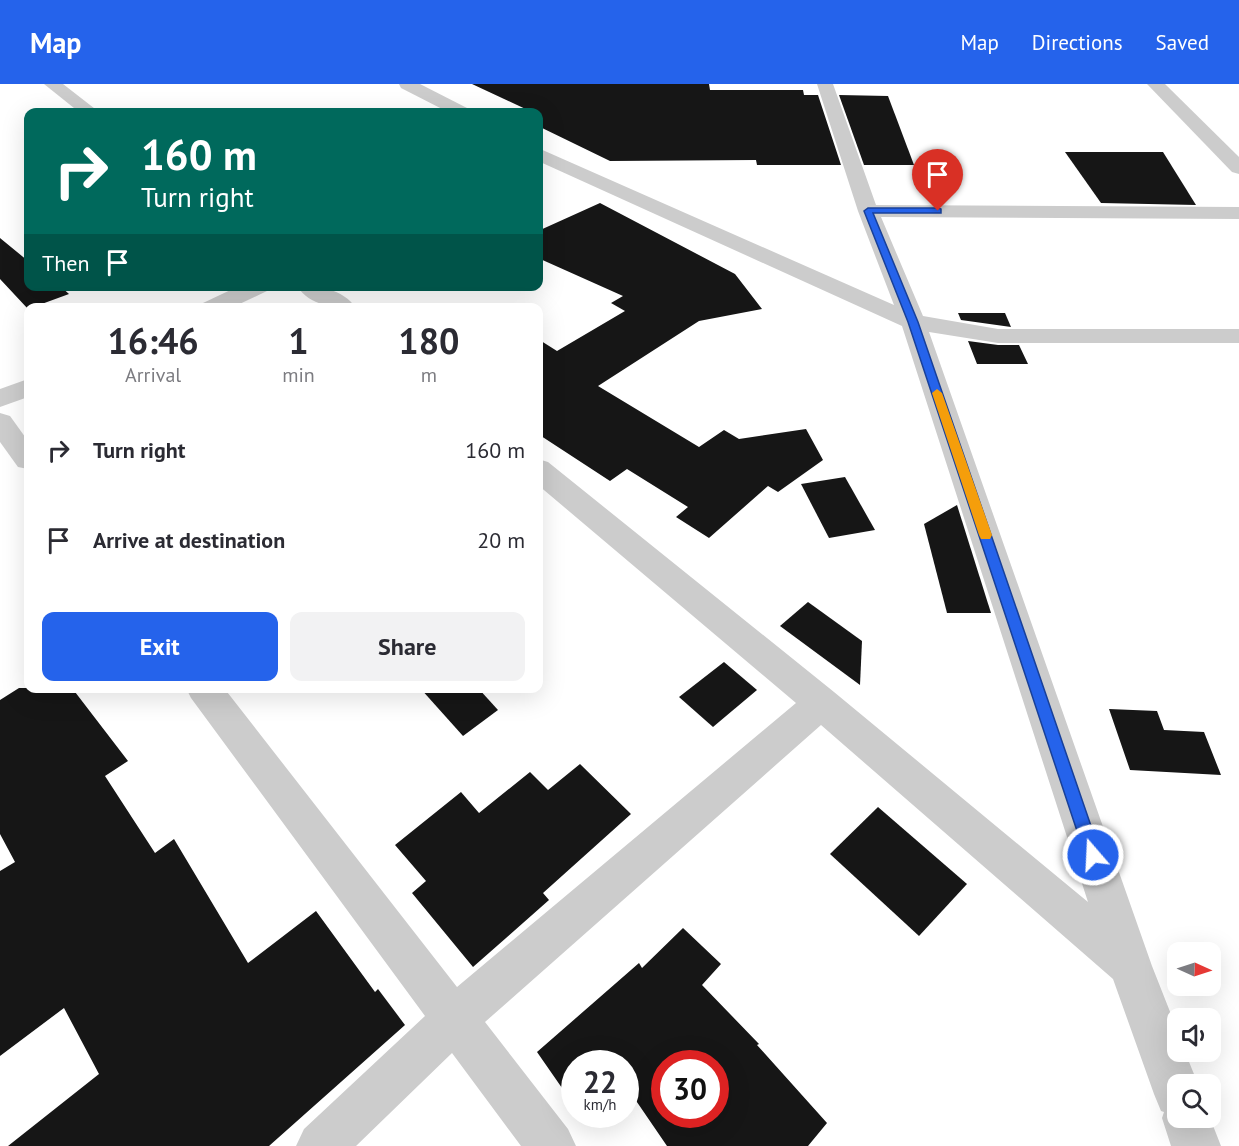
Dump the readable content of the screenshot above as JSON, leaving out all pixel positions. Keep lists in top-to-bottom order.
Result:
{
  "north": "right",
  "page": {
    "header": "Map",
    "nav": ["Map", "Directions", "Saved"],
    "turn": ["160 m", "Turn right"],
    "then": "Then",
    "eta": [
      "16:46",
      "Arrival",
      "1",
      "min",
      "180",
      "m"
    ],
    "list": [
      {
        "name": "Turn right",
        "value": "160 m"
      },
      {
        "name": "Arrive at destination",
        "value": "20 m"
      }
    ],
    "buttons": ["Exit", "Share"],
    "speed": "22 km/h",
    "limit": "30"
  }
}
